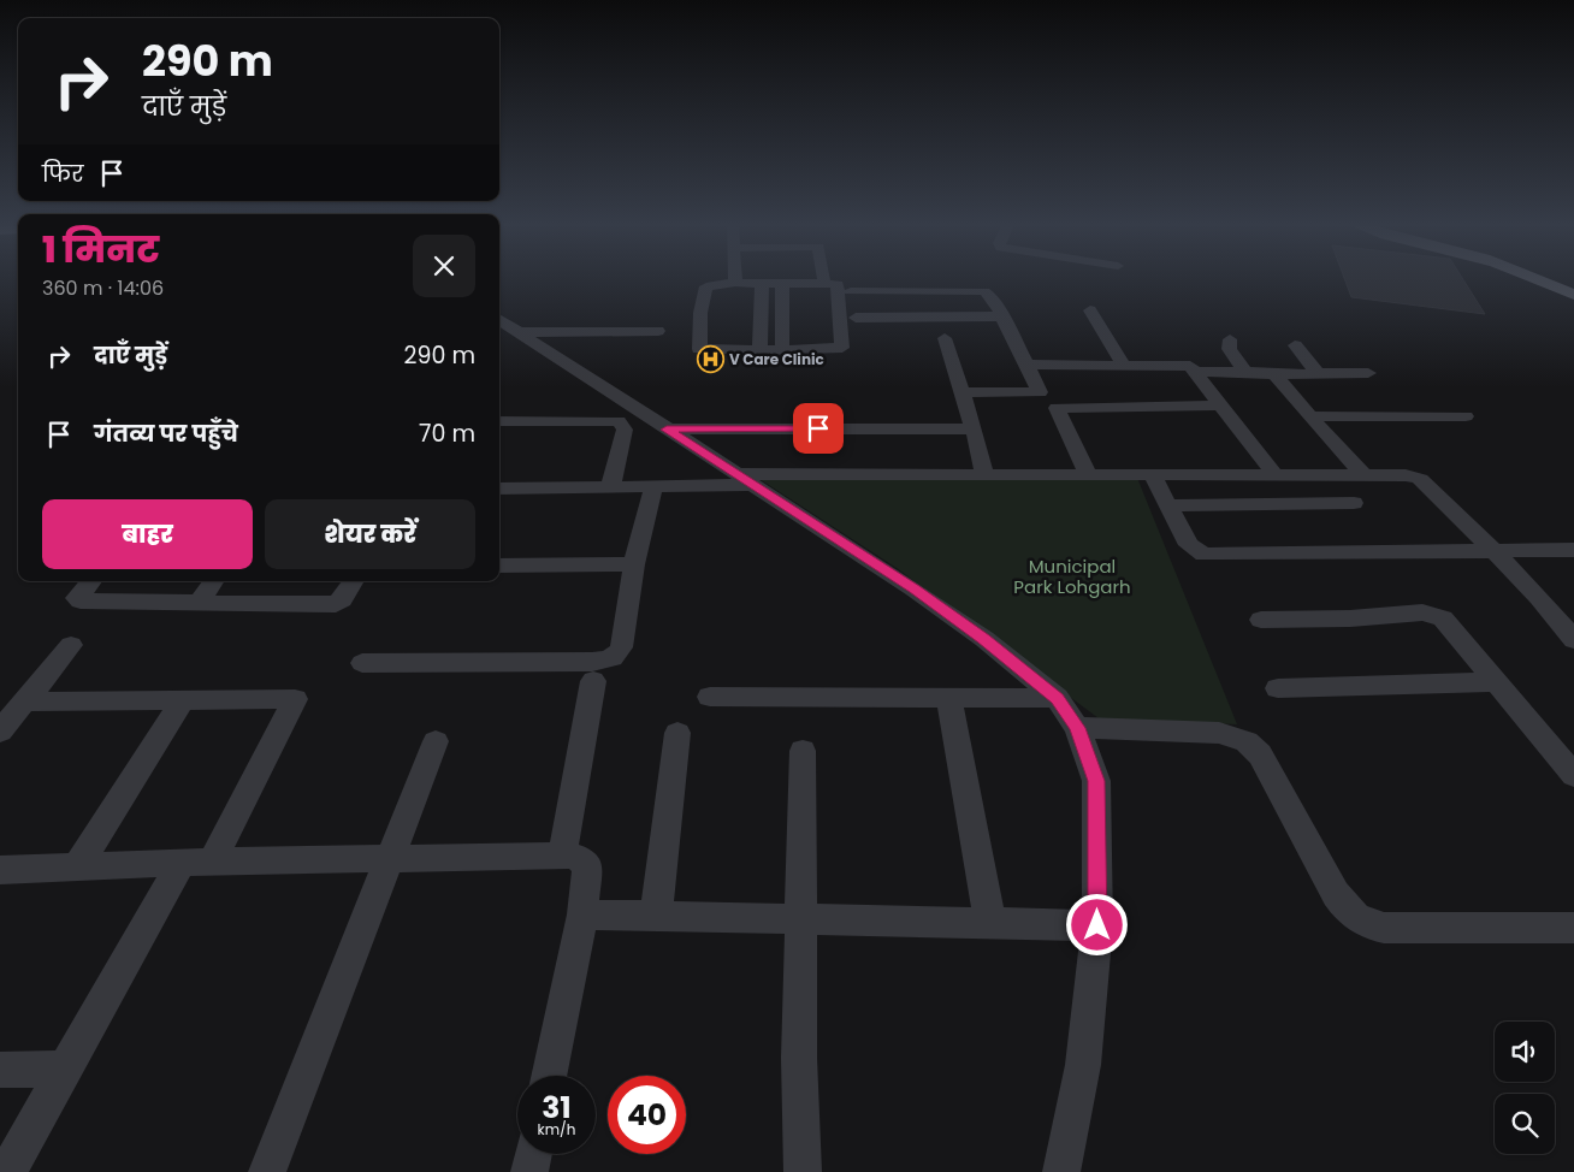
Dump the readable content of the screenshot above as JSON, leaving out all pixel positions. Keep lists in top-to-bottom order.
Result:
{
  "parks": ["Municipal Park Lohgarh"],
  "places": {
    "hospital": ["V Care Clinic"]
  },
  "page": {
    "turn": ["290 m", "दाएँ मुड़ें"],
    "then": "फिर",
    "heading": ["1 मिनट", "360 m · 14:06"],
    "list": [
      {
        "name": "दाएँ मुड़ें",
        "value": "290 m"
      },
      {
        "name": "गंतव्य पर पहुँचे",
        "value": "70 m"
      }
    ],
    "buttons": ["बाहर", "शेयर करें"],
    "speed": "31 km/h",
    "limit": "40"
  }
}
